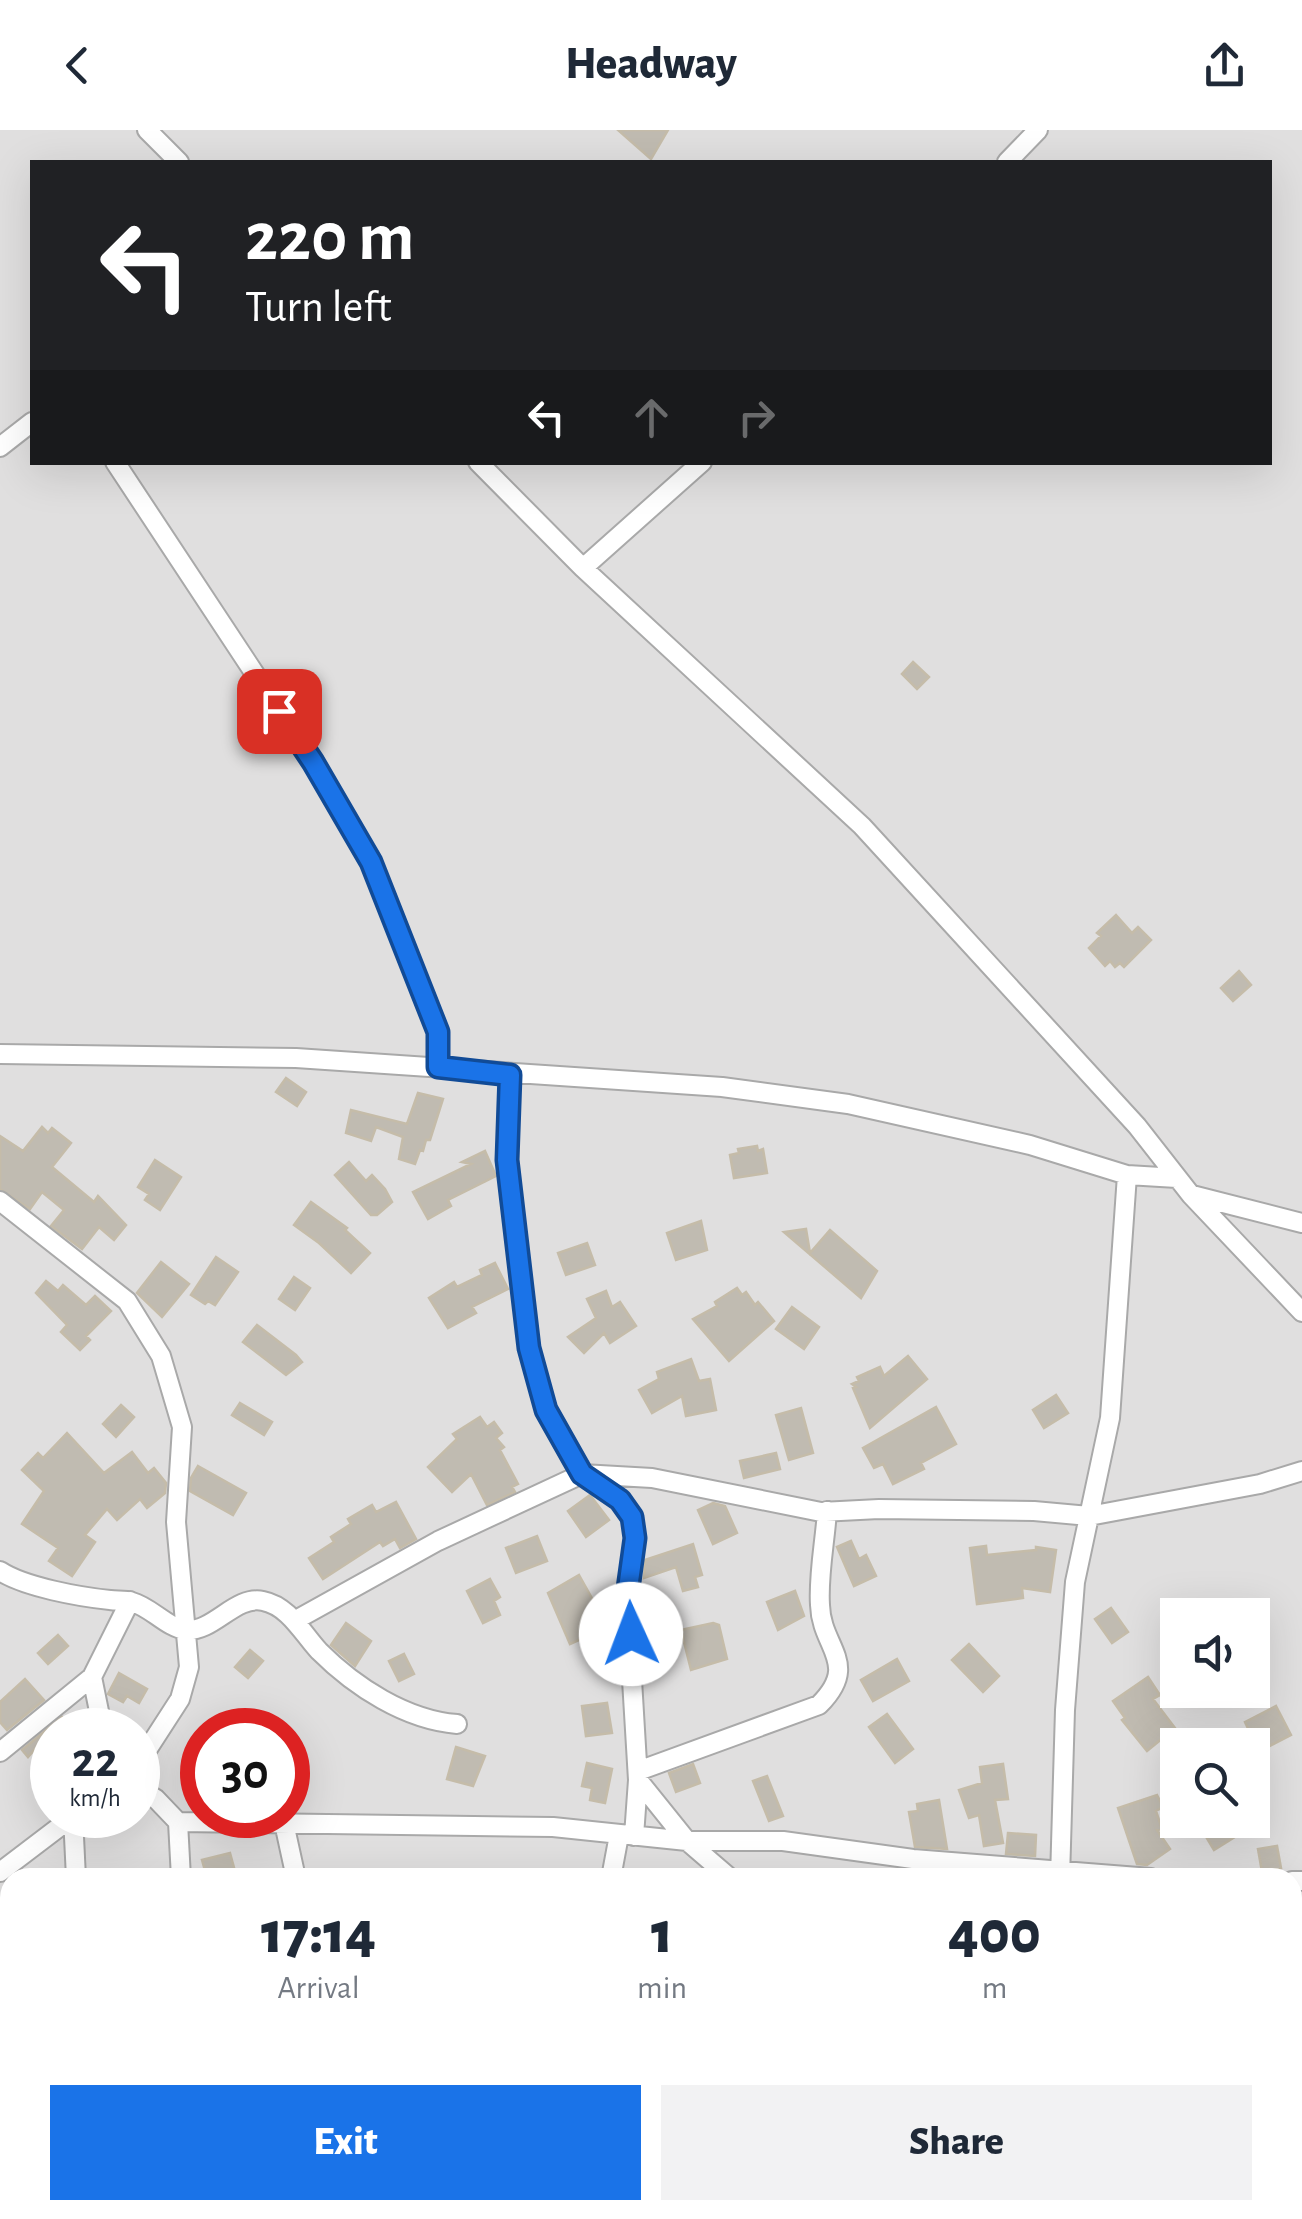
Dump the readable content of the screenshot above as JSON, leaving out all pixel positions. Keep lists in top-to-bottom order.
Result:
{
  "page": {
    "header": "Headway",
    "turn": ["220 m", "Turn left"],
    "speed": "22 km/h",
    "limit": "30",
    "eta": [
      "17:14",
      "Arrival",
      "1",
      "min",
      "400",
      "m"
    ],
    "buttons": ["Exit", "Share"]
  }
}
